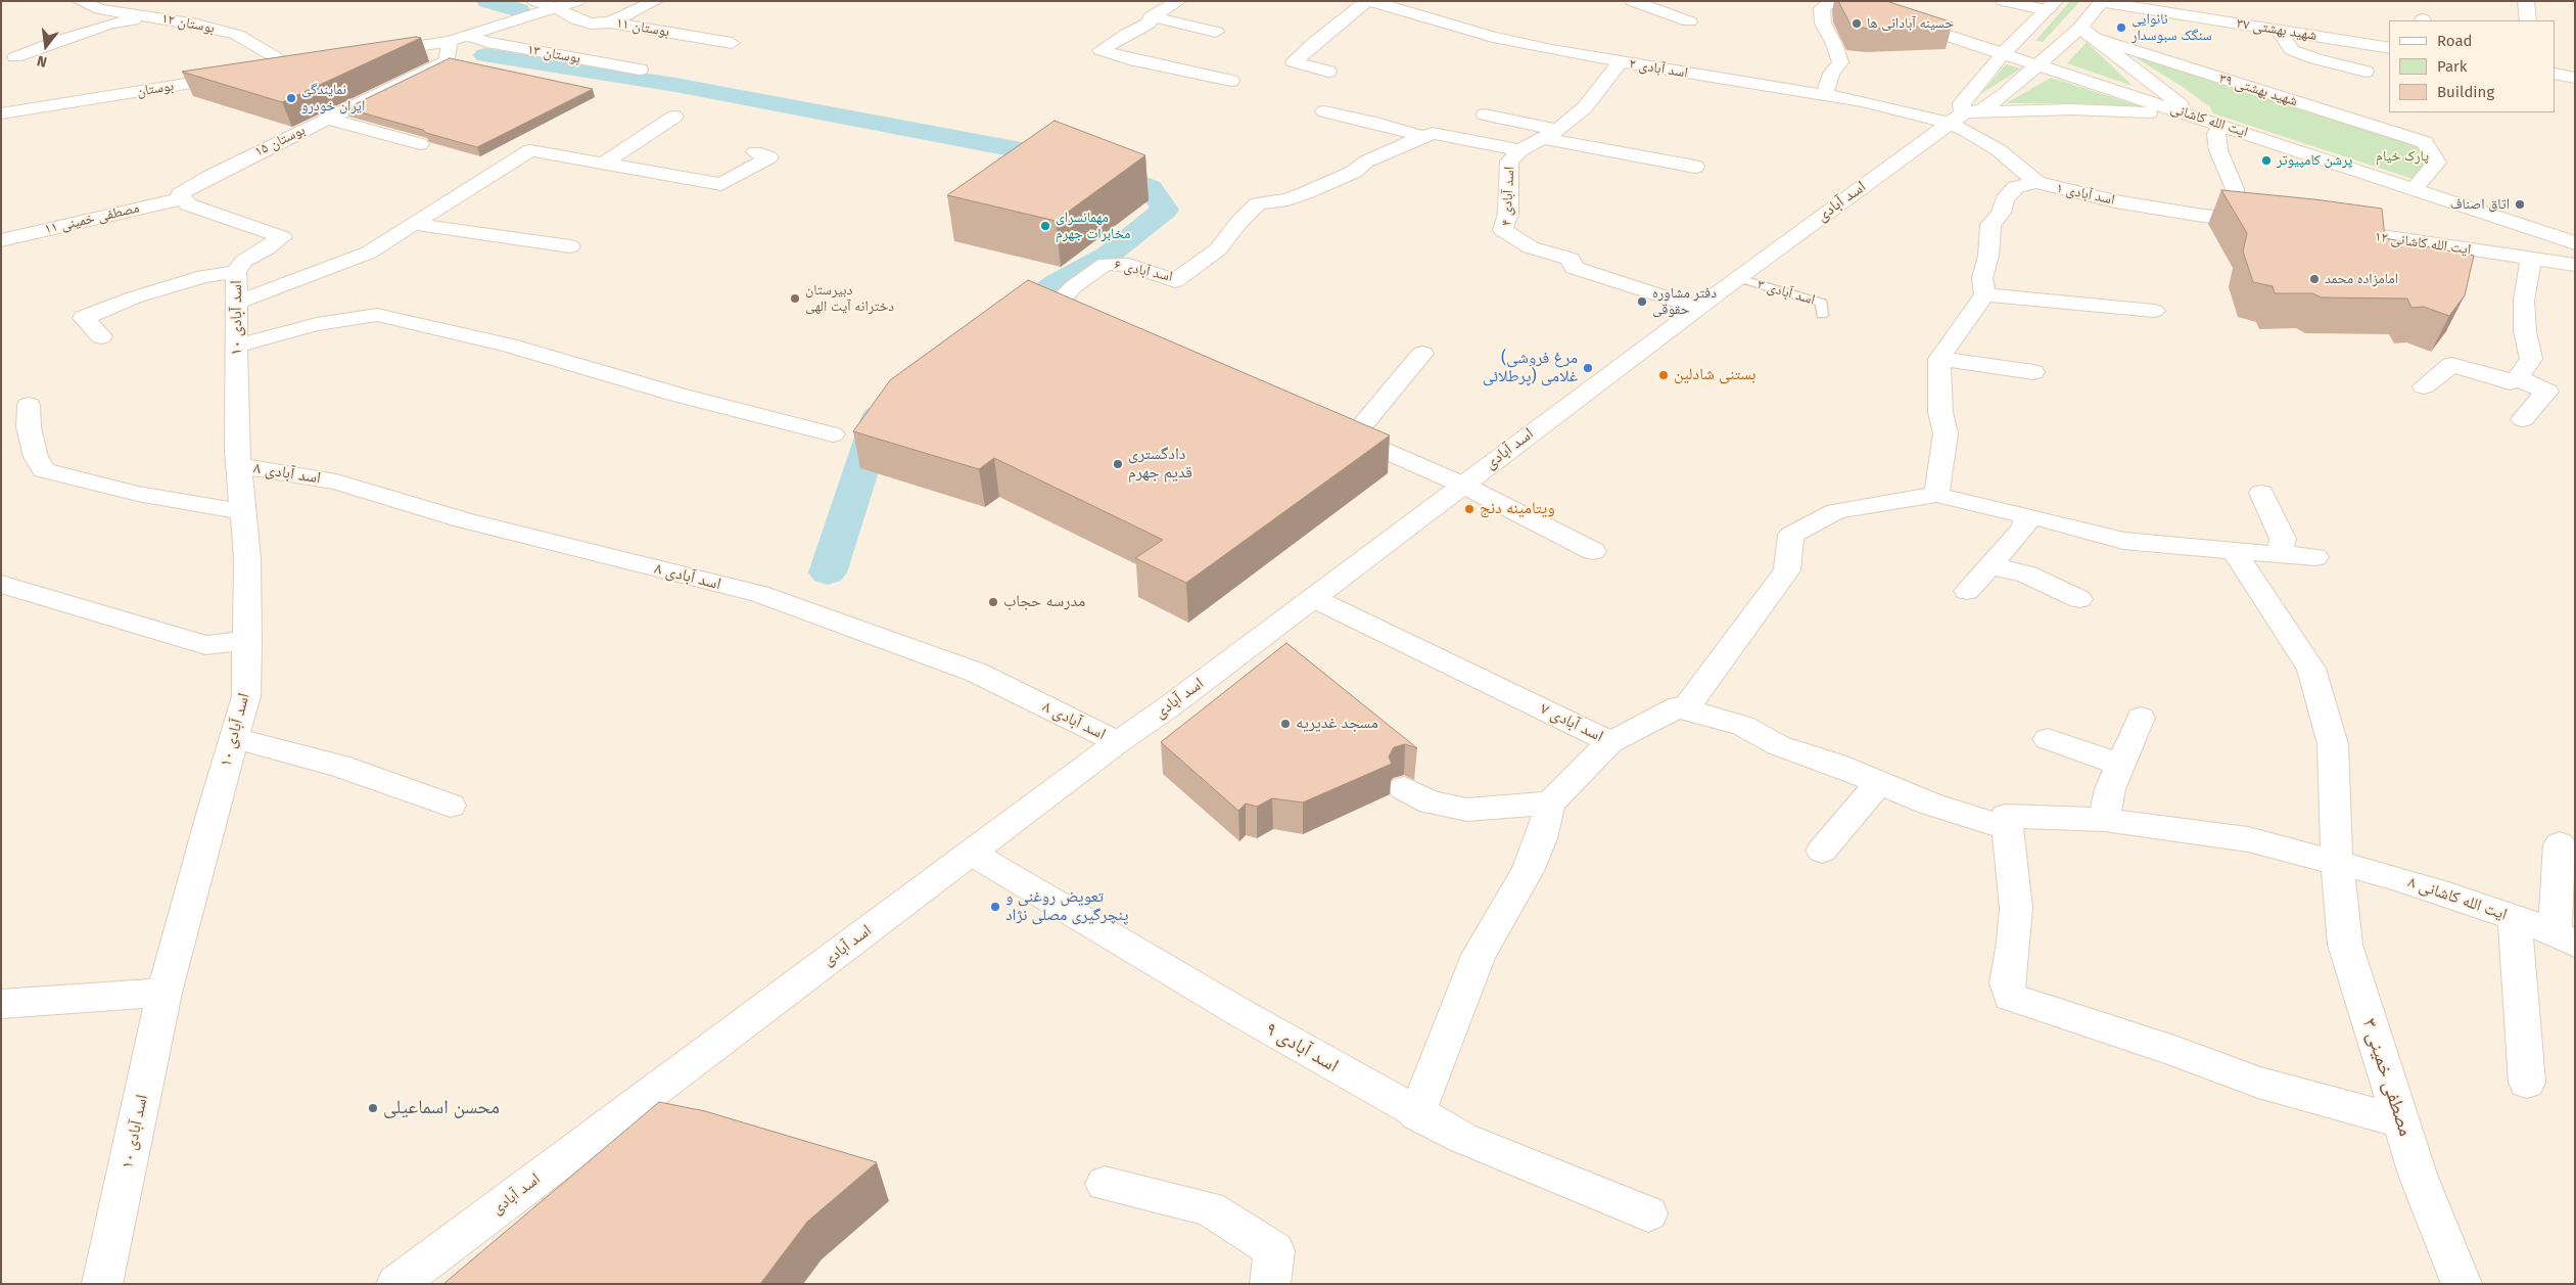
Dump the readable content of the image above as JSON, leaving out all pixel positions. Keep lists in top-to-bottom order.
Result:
{
  "streets": {
    "street": [
      "۱۲ بوستان",
      "بوستان ۱۱",
      "شهید بهشتی ۳۷",
      "بوستان ۱۳",
      "اسد آبادی ۲",
      "بوستان",
      "شهید بهشتی ۳۹",
      "ایت الله کاشانی",
      "بوستان ۱۵",
      "اسد آبادی ۱",
      "اسد آبادی ۴",
      "اسد آبادی",
      "مصطفی خمینی ۱۱",
      "ایت الله کاشانی ۱۲",
      "اسد آبادی ۶",
      "اسد آبادی ۱۰",
      "اسد آبادی ۸",
      "اسد آبادی ۷",
      "ایت الله کاشانی ۸",
      "اسد آبادی ۹",
      "مصطفی خمینی ۳"
    ],
    "lane": ["اسد آبادی ۳"]
  },
  "crossings": [
    ["شهید بهشتی ۳۷", "اسد آبادی"],
    ["اسد آبادی ۲", "اسد آبادی ۱"],
    ["اسد آبادی ۲", "اسد آبادی ۴"],
    ["اسد آبادی ۲", "اسد آبادی"],
    ["شهید بهشتی ۳۹", "ایت الله کاشانی"],
    ["شهید بهشتی ۳۹", "اسد آبادی"],
    ["ایت الله کاشانی", "اسد آبادی"],
    ["بوستان ۱۵", "مصطفی خمینی ۱۱"],
    ["بوستان ۱۵", "اسد آبادی ۱۰"],
    ["اسد آبادی ۱", "اسد آبادی"],
    ["اسد آبادی ۴", "اسد آبادی"],
    ["اسد آبادی ۴", "اسد آبادی ۶"],
    ["اسد آبادی", "اسد آبادی ۳"],
    ["اسد آبادی", "اسد آبادی ۸"],
    ["اسد آبادی", "اسد آبادی ۷"],
    ["اسد آبادی", "اسد آبادی ۹"],
    ["مصطفی خمینی ۱۱", "اسد آبادی ۱۰"],
    ["اسد آبادی ۱۰", "اسد آبادی ۸"],
    ["اسد آبادی ۷", "ایت الله کاشانی ۸"],
    ["ایت الله کاشانی ۸", "مصطفی خمینی ۳"]
  ],
  "parks": ["پارک خیام"],
  "places": [
    "حسینه آبادانی ها",
    "نانوایی سنگک سبوسدار",
    "نمایندگی ایران خودرو",
    "پرشن کامپیوتر",
    "اتاق اصناف",
    "مهمانسرای مخابرات جهرم",
    "امامزاده محمد",
    "دبیرستان دخترانه آیت الهی",
    "دفتر مشاوره حقوقی",
    "(مرغ فروشی غلامی (پرطلائی",
    "بستنی شادلین",
    "دادگستری قدیم جهرم",
    "ویتامینه دنج",
    "مدرسه حجاب",
    "مسجد غدیریه",
    "تعویض روغنی و پنچرگیری مصلی نژاد",
    "محسن اسماعیلی"
  ],
  "legend": ["Road", "Park", "Building"],
  "north": "bottom"
}
